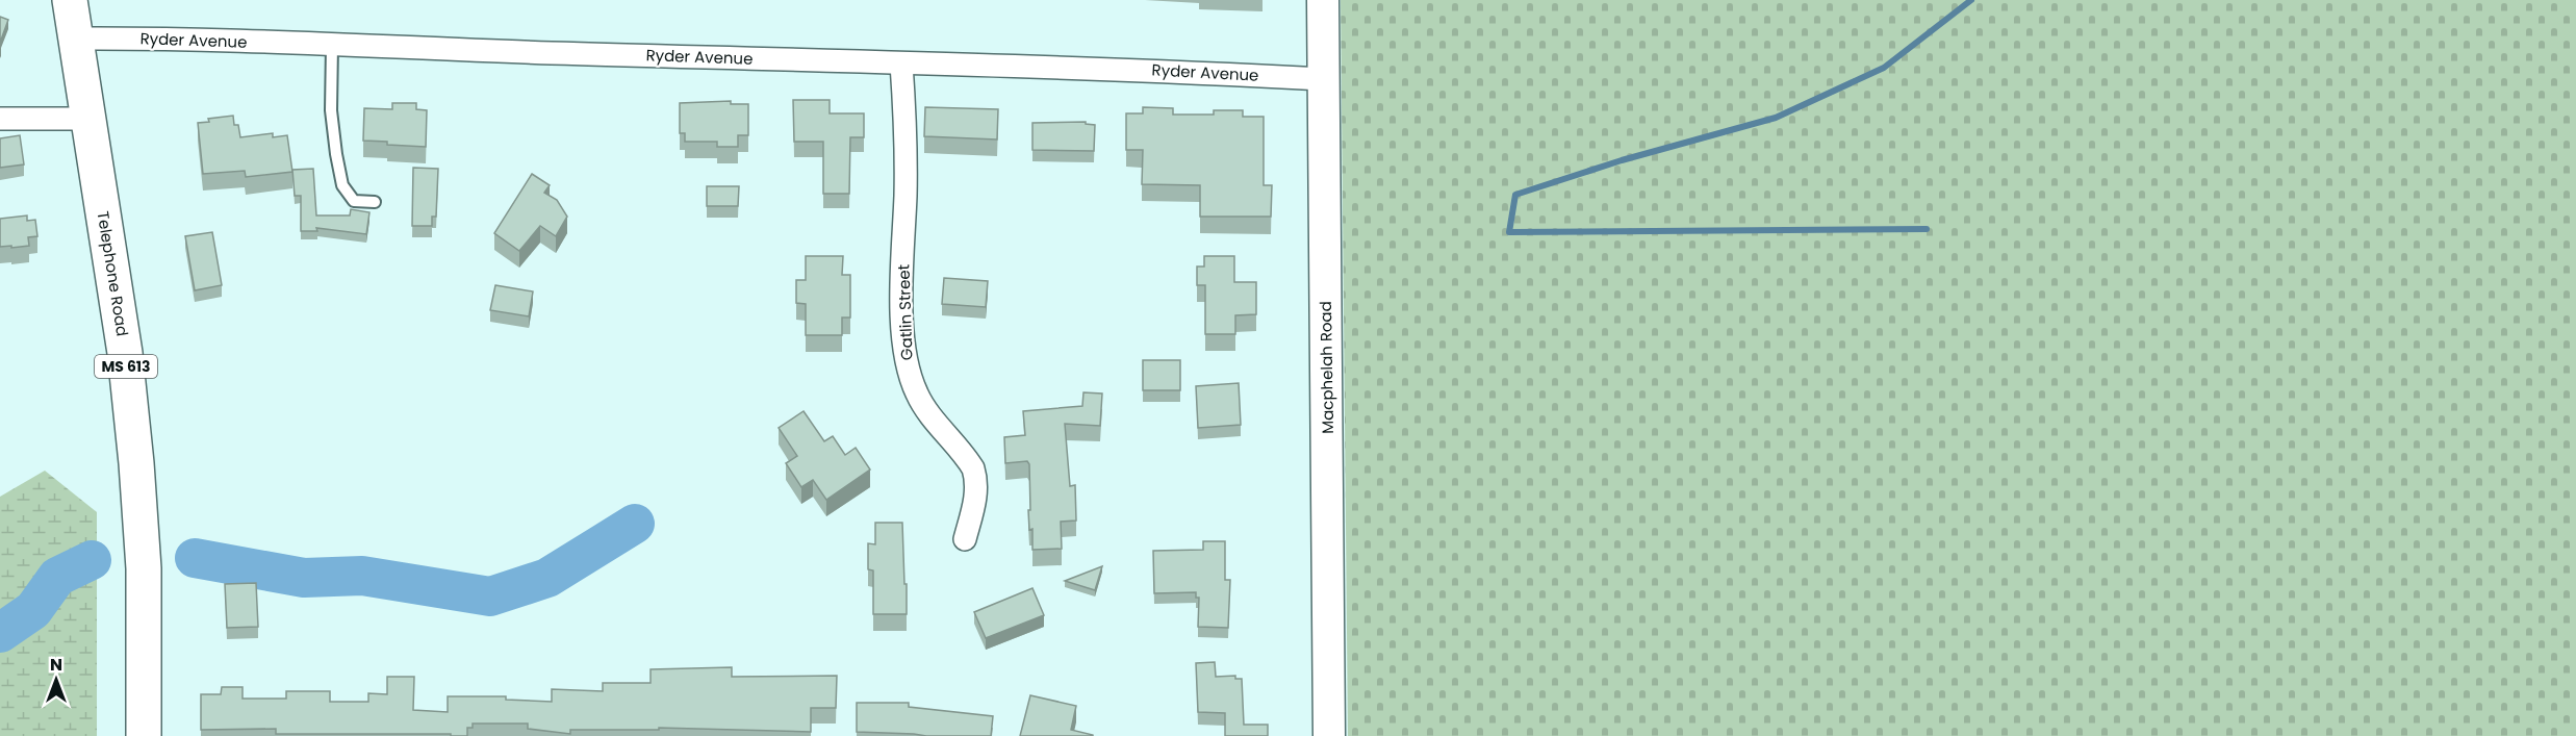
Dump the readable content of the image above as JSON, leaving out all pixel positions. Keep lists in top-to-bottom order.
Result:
{
  "streets": {
    "main road": ["Telephone Road", "MS 613"],
    "street": ["Ryder Avenue", "Gatlin Street", "Macphelah Road"]
  },
  "crossings": [
    ["Ryder Avenue", "Telephone Road"],
    ["Ryder Avenue", "Gatlin Street"],
    ["Ryder Avenue", "Macphelah Road"]
  ],
  "north": "top"
}
